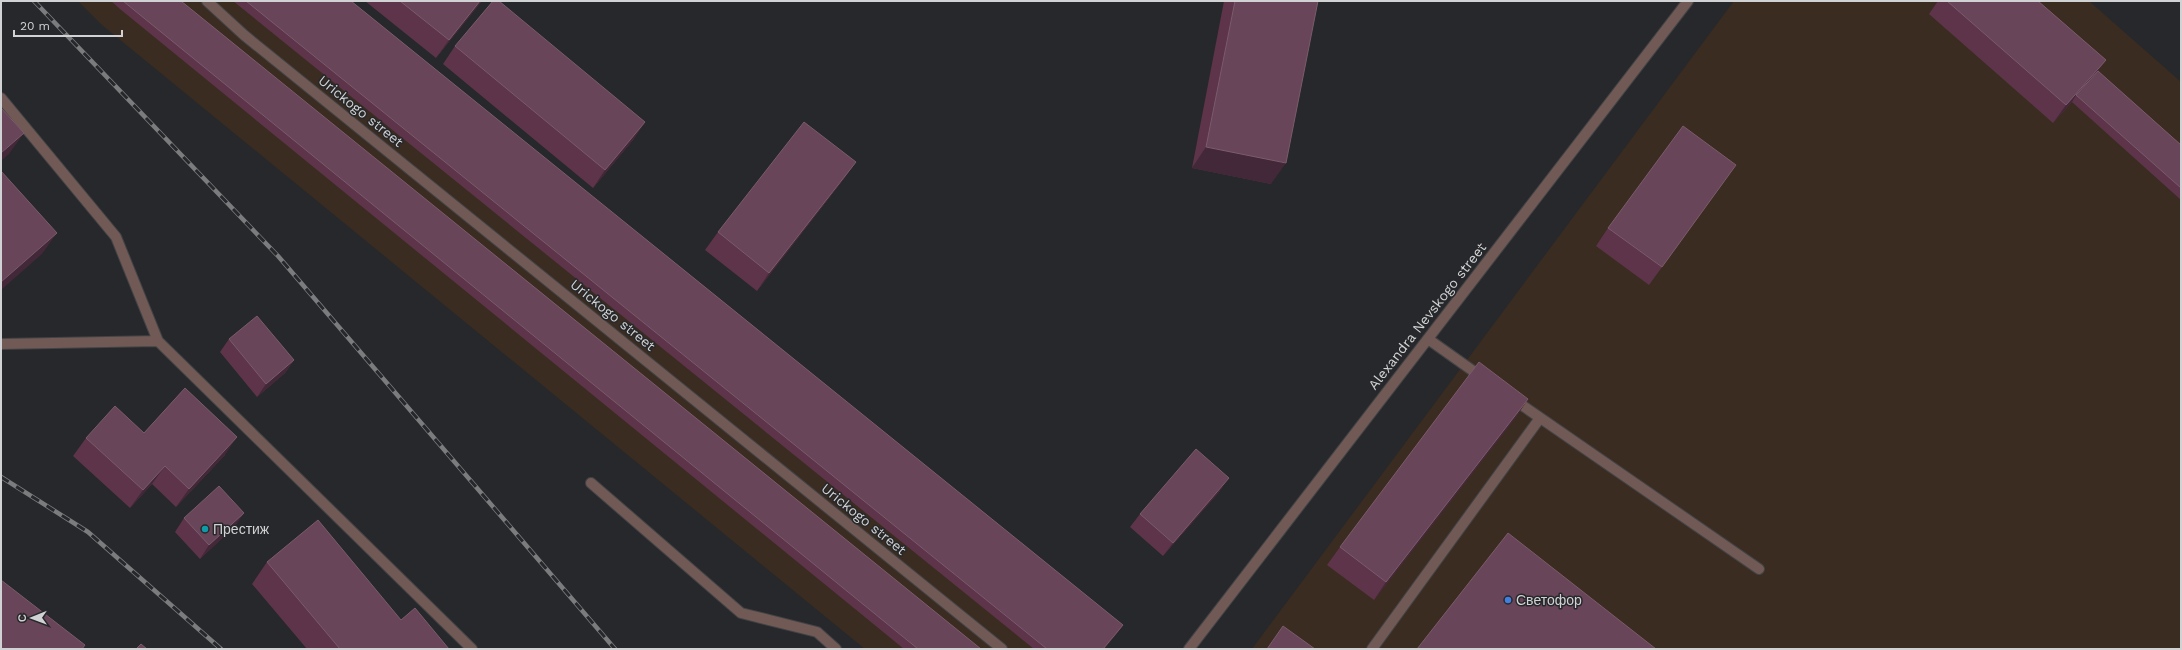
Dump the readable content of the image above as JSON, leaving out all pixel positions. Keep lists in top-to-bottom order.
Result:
{
  "streets": {
    "street": ["Urickogo street", "Alexandra Nevskogo street"]
  },
  "places": ["Престиж", "Светофор"],
  "scale_bar": "20 m",
  "north": "left"
}
